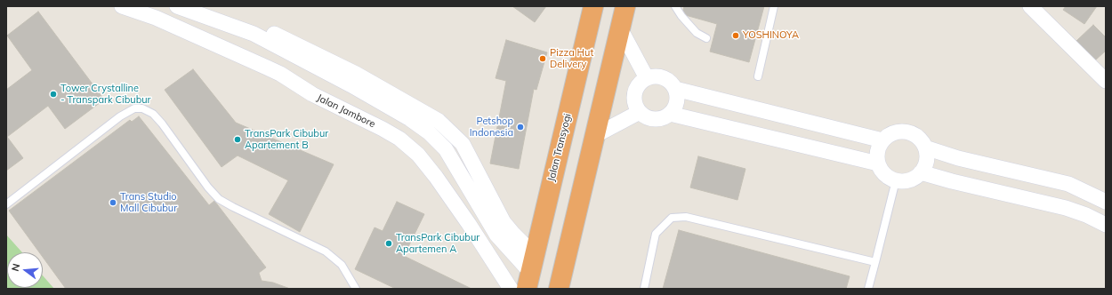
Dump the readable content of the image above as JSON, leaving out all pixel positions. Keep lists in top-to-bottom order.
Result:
{
  "streets": {
    "highway": ["Jalan Transyogi"],
    "street": ["Jalan Jambore"]
  },
  "places": [
    "YOSHINOYA",
    "Pizza Hut Delivery",
    "Tower Crystalline - Transpark Cibubur",
    "Petshop Indonesia",
    "TransPark Cibubur Apartement B",
    "Trans Studio Mall Cibubur",
    "TransPark Cibubur Apartemen A"
  ],
  "north": "left"
}
